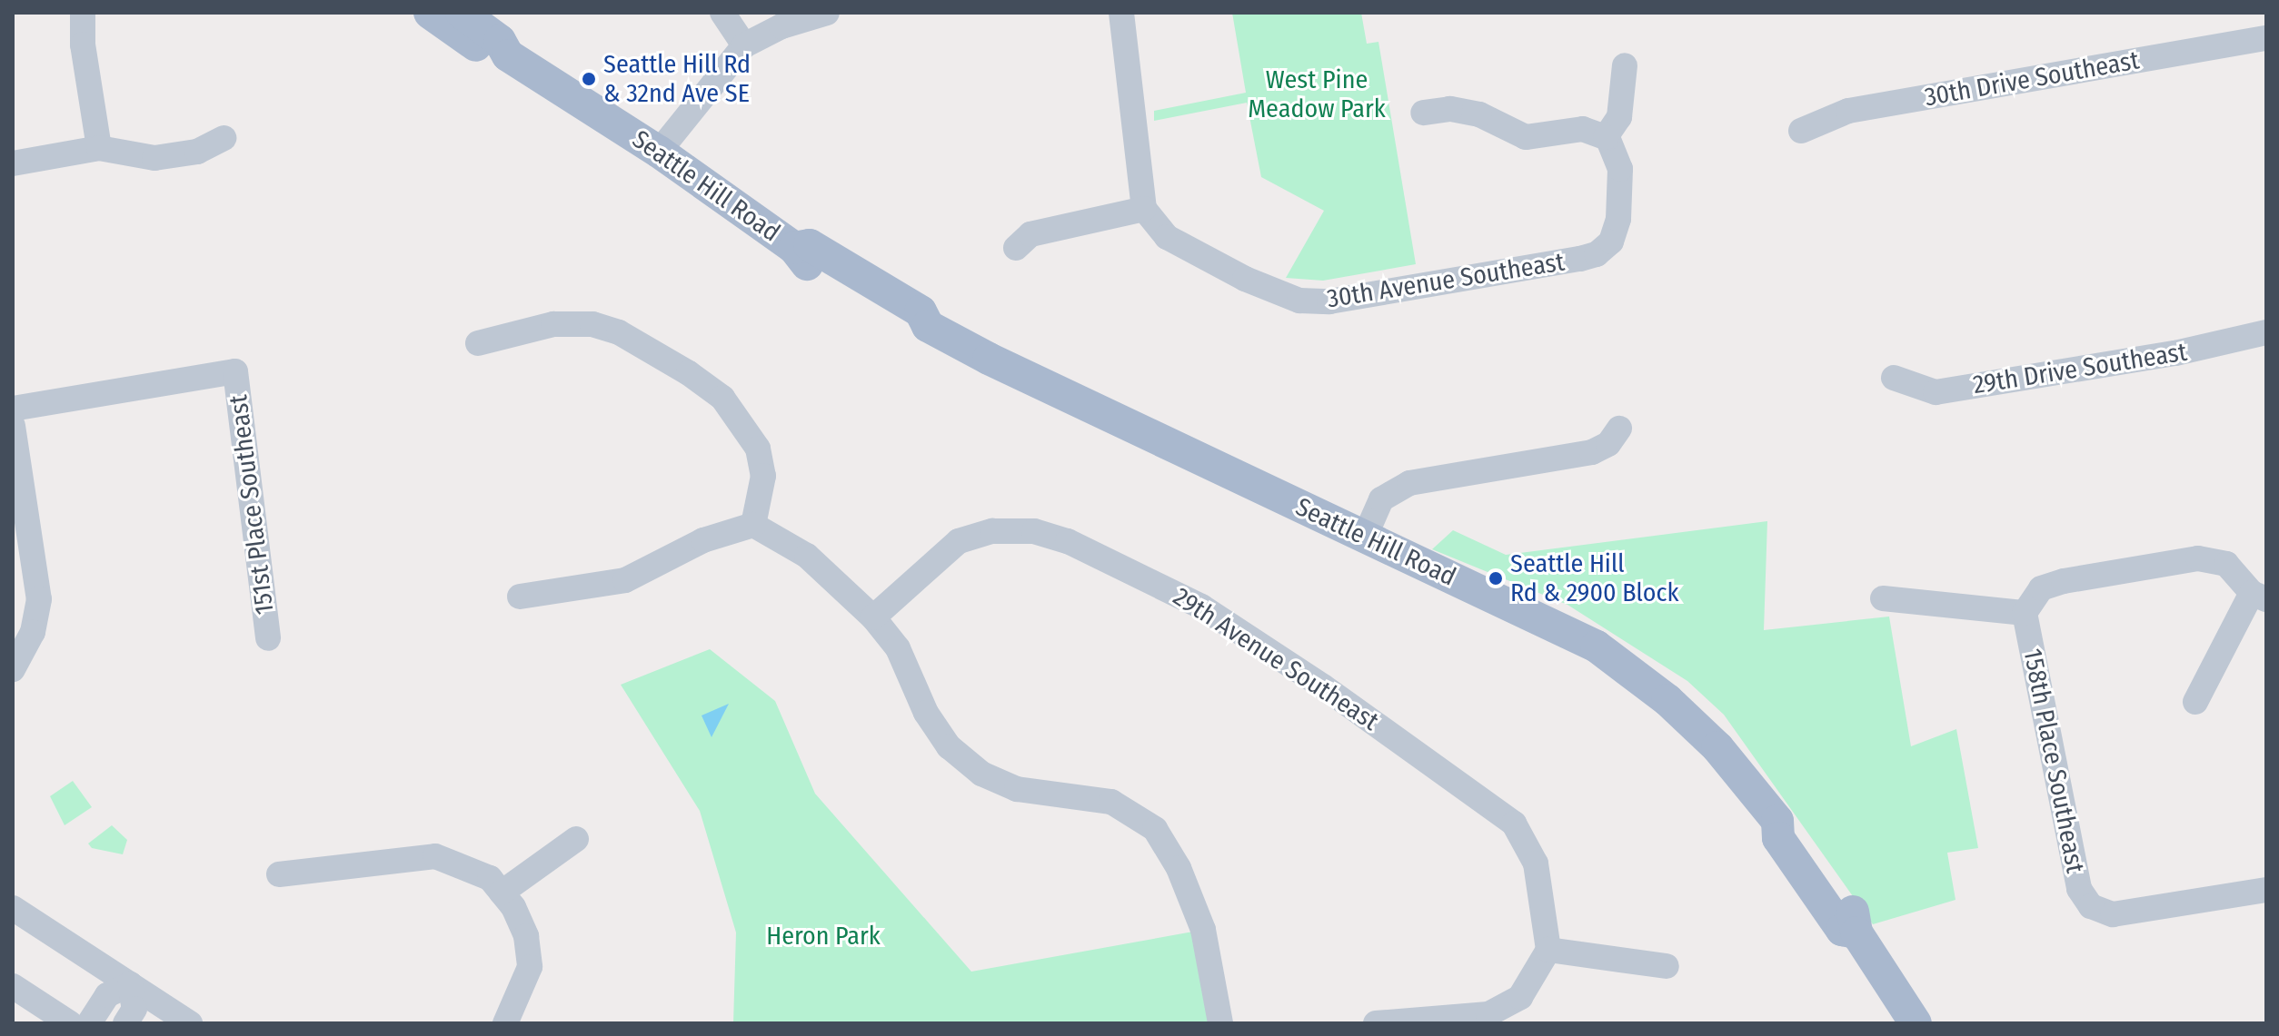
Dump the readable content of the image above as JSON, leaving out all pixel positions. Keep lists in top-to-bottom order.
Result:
{
  "streets": {
    "main road": ["Seattle Hill Road"],
    "street": [
      "30th Drive Southeast",
      "30th Avenue Southeast",
      "29th Drive Southeast",
      "151st Place Southeast",
      "29th Avenue Southeast",
      "158th Place Southeast"
    ]
  },
  "parks": ["West Pine Meadow Park", "Heron Park"],
  "places": ["Seattle Hill Rd & 32nd Ave SE", "Seattle Hill Rd & 2900 Block"]
}
